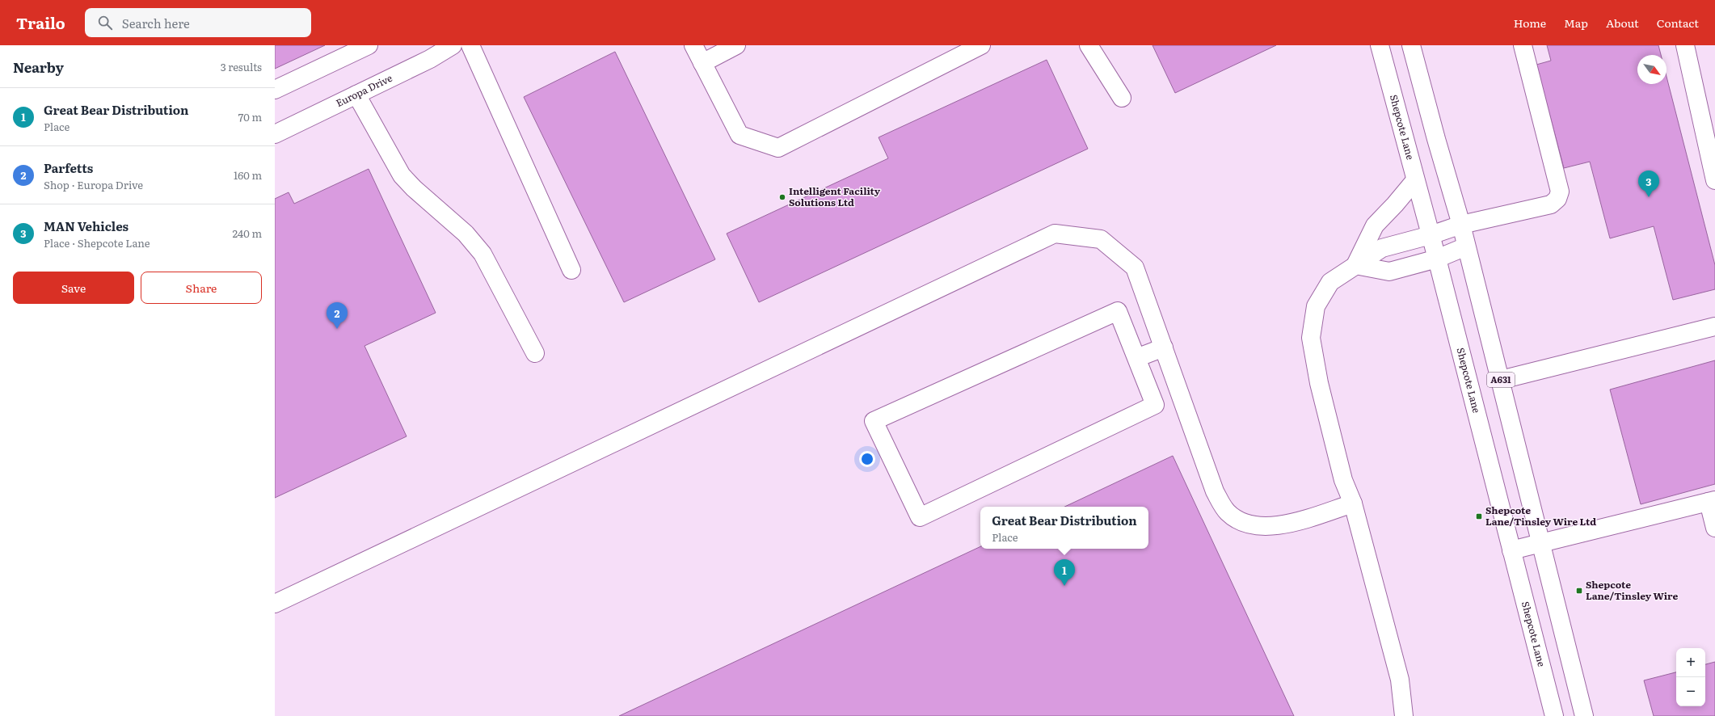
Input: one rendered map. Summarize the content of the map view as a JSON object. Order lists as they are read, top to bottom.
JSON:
{
  "streets": {
    "main road": ["Europa Drive", "Shepcote Lane", "A631"]
  },
  "places": {
    "other": ["Intelligent Facility Solutions Ltd"],
    "transit": ["Shepcote Lane/Tinsley Wire Ltd", "Shepcote Lane/Tinsley Wire"]
  },
  "north": "bottom right",
  "page": {
    "header": "Trailo",
    "search": "Search here",
    "nav": [
      "Home",
      "Map",
      "About",
      "Contact"
    ],
    "heading": ["Nearby", "3 results"],
    "list": [
      {
        "mark": "1",
        "name": "Great Bear Distribution",
        "note": "Place",
        "value": "70 m"
      },
      {
        "mark": "2",
        "name": "Parfetts",
        "note": "Shop · Europa Drive",
        "value": "160 m"
      },
      {
        "mark": "3",
        "name": "MAN Vehicles",
        "note": "Place · Shepcote Lane",
        "value": "240 m"
      }
    ],
    "pins": ["3", "2", "1"],
    "buttons": ["Save", "Share"],
    "popup": ["Great Bear Distribution", "Place"],
    "map_buttons": ["+", "−"]
  }
}
